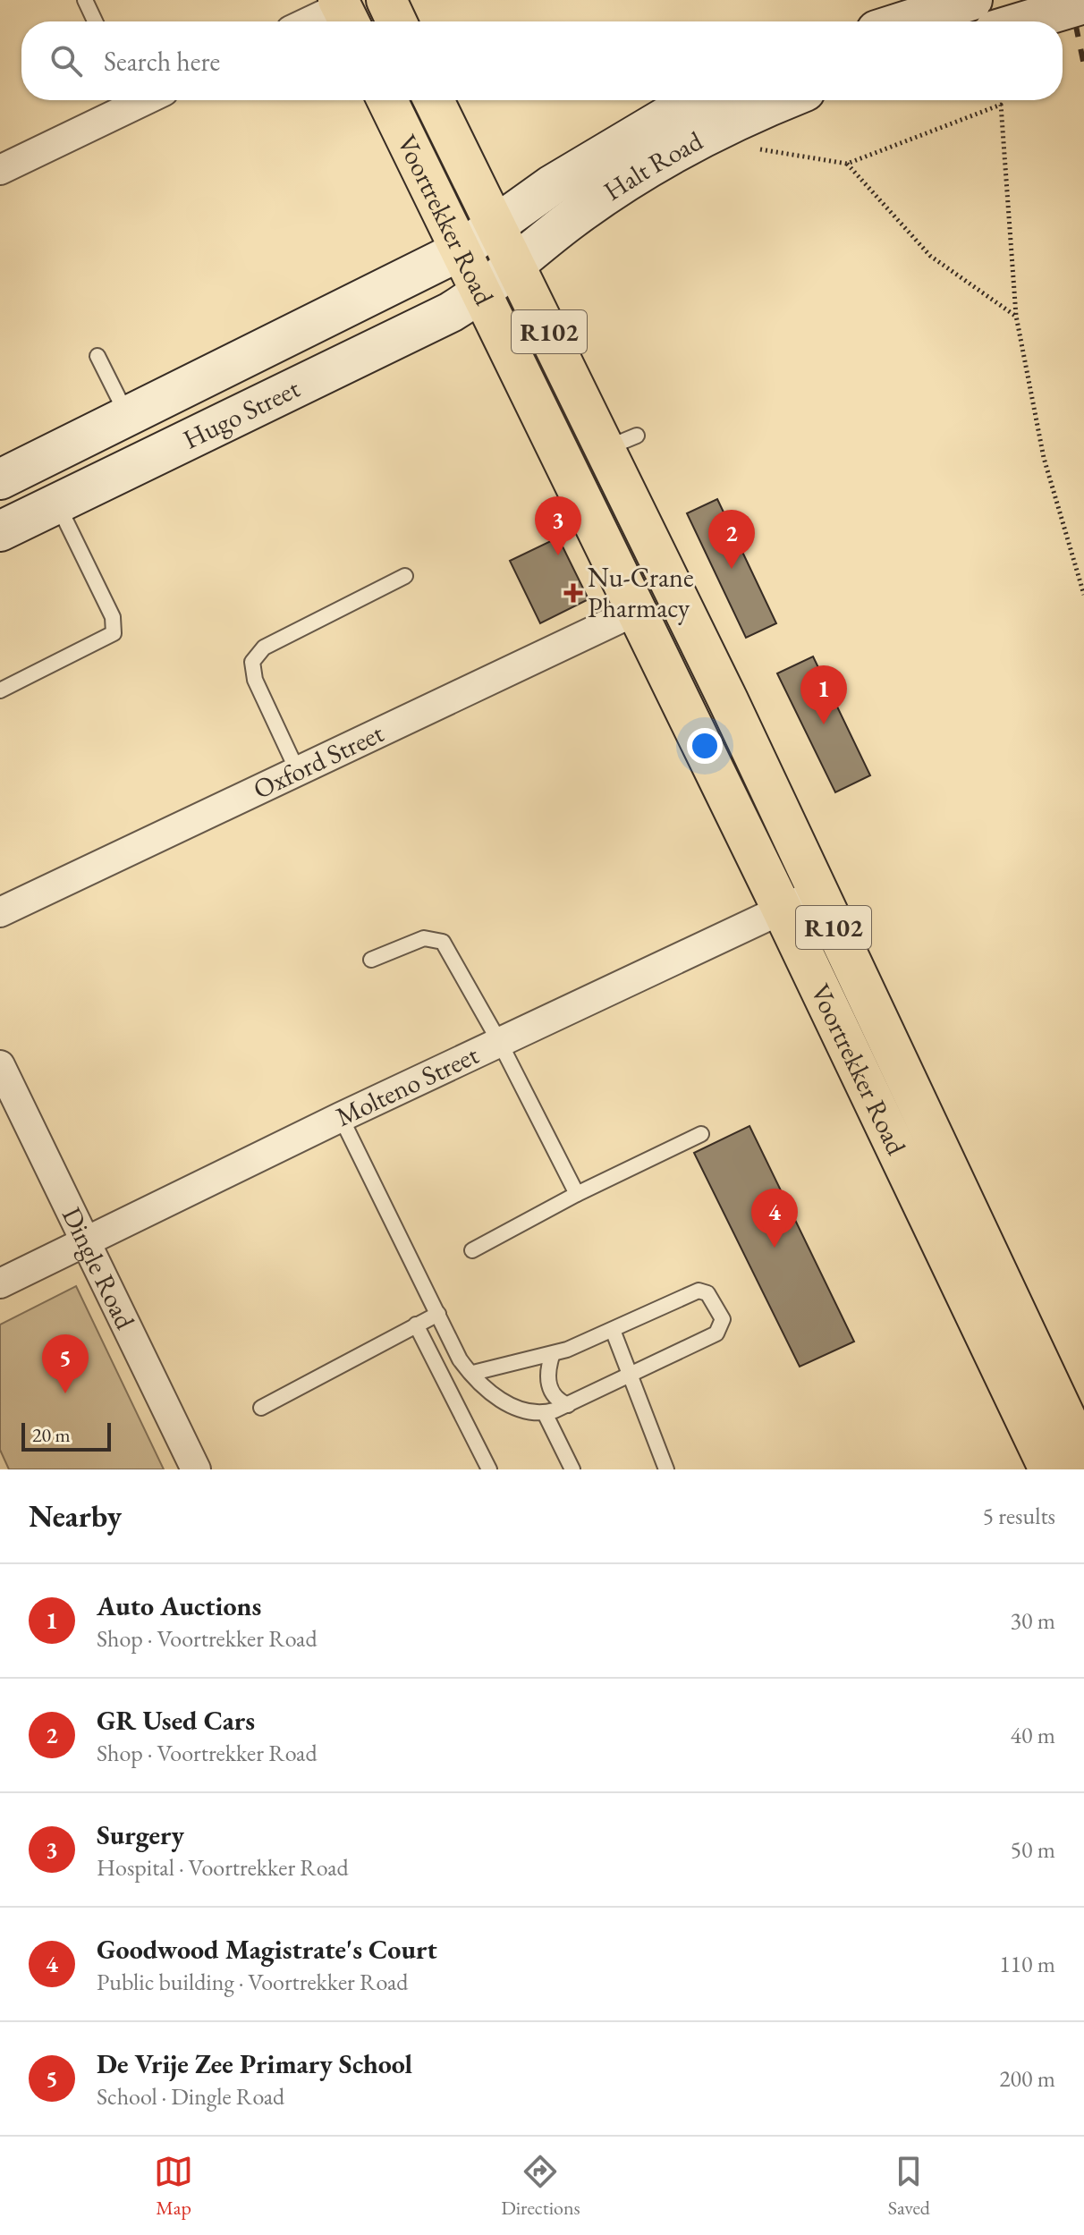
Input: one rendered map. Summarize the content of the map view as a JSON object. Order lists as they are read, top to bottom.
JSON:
{
  "streets": {
    "main road": ["Voortrekker Road", "R102"],
    "street": [
      "Halt Road",
      "Hugo Street",
      "Oxford Street",
      "Molteno Street",
      "Dingle Road"
    ]
  },
  "crossings": [
    ["Halt Road", "Voortrekker Road"],
    ["Halt Road", "Hugo Street"],
    ["Voortrekker Road", "Hugo Street"],
    ["Voortrekker Road", "Oxford Street"],
    ["Voortrekker Road", "Molteno Street"],
    ["Molteno Street", "Dingle Road"]
  ],
  "places": {
    "health": ["Nu-Crane Pharmacy"]
  },
  "scale_bar": "20 m",
  "page": {
    "search": "Search here",
    "pins": [
      "3",
      "2",
      "1",
      "4",
      "5"
    ],
    "scale": "20 m",
    "heading": ["Nearby", "5 results"],
    "list": [
      {
        "mark": "1",
        "name": "Auto Auctions",
        "note": "Shop · Voortrekker Road",
        "value": "30 m"
      },
      {
        "mark": "2",
        "name": "GR Used Cars",
        "note": "Shop · Voortrekker Road",
        "value": "40 m"
      },
      {
        "mark": "3",
        "name": "Surgery",
        "note": "Hospital · Voortrekker Road",
        "value": "50 m"
      },
      {
        "mark": "4",
        "name": "Goodwood Magistrate's Court",
        "note": "Public building · Voortrekker Road",
        "value": "110 m"
      },
      {
        "mark": "5",
        "name": "De Vrije Zee Primary School",
        "note": "School · Dingle Road",
        "value": "200 m"
      }
    ],
    "nav": ["Map", "Directions", "Saved"]
  }
}
